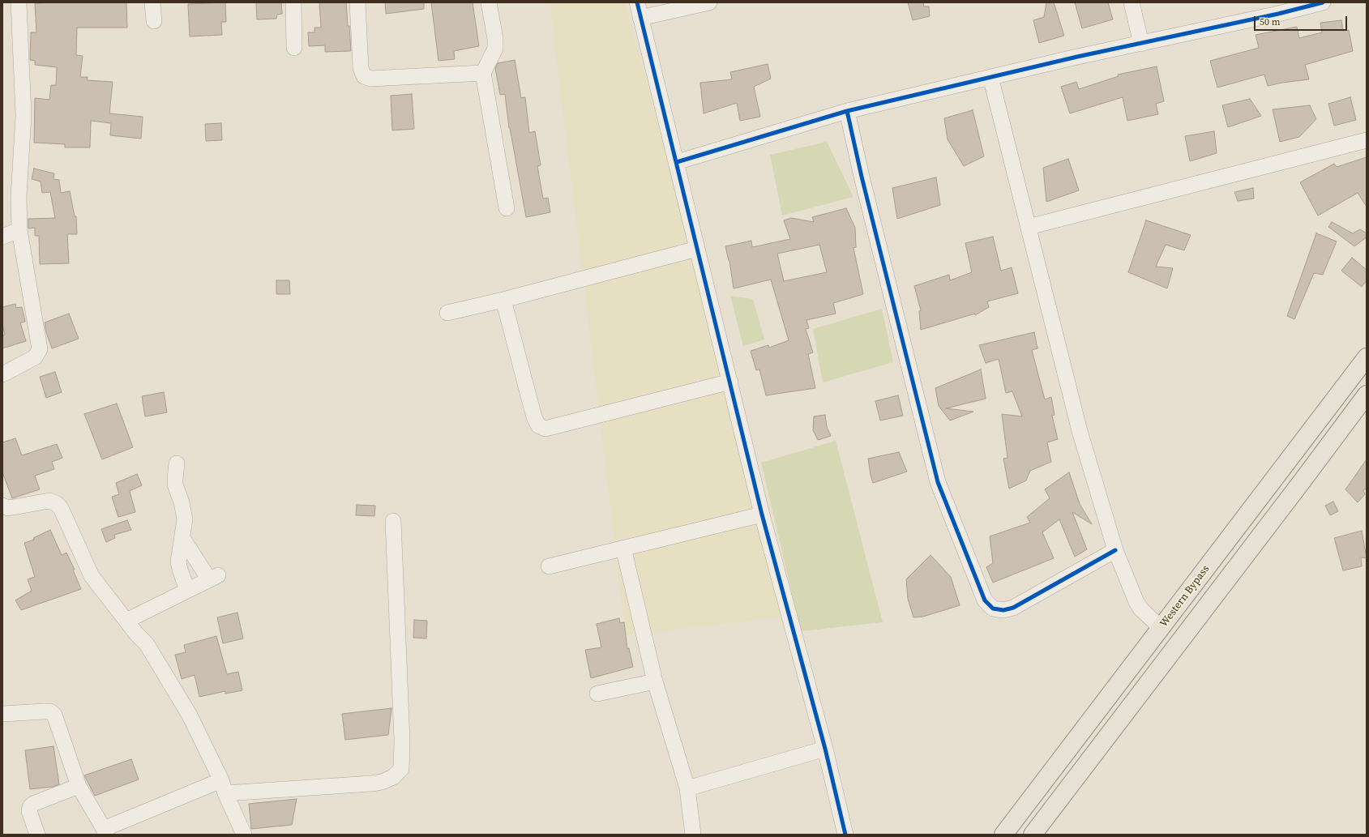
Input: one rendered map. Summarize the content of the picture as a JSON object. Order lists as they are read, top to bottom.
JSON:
{
  "streets": {
    "main road": ["Western Bypass"]
  },
  "scale_bar": "50 m"
}
